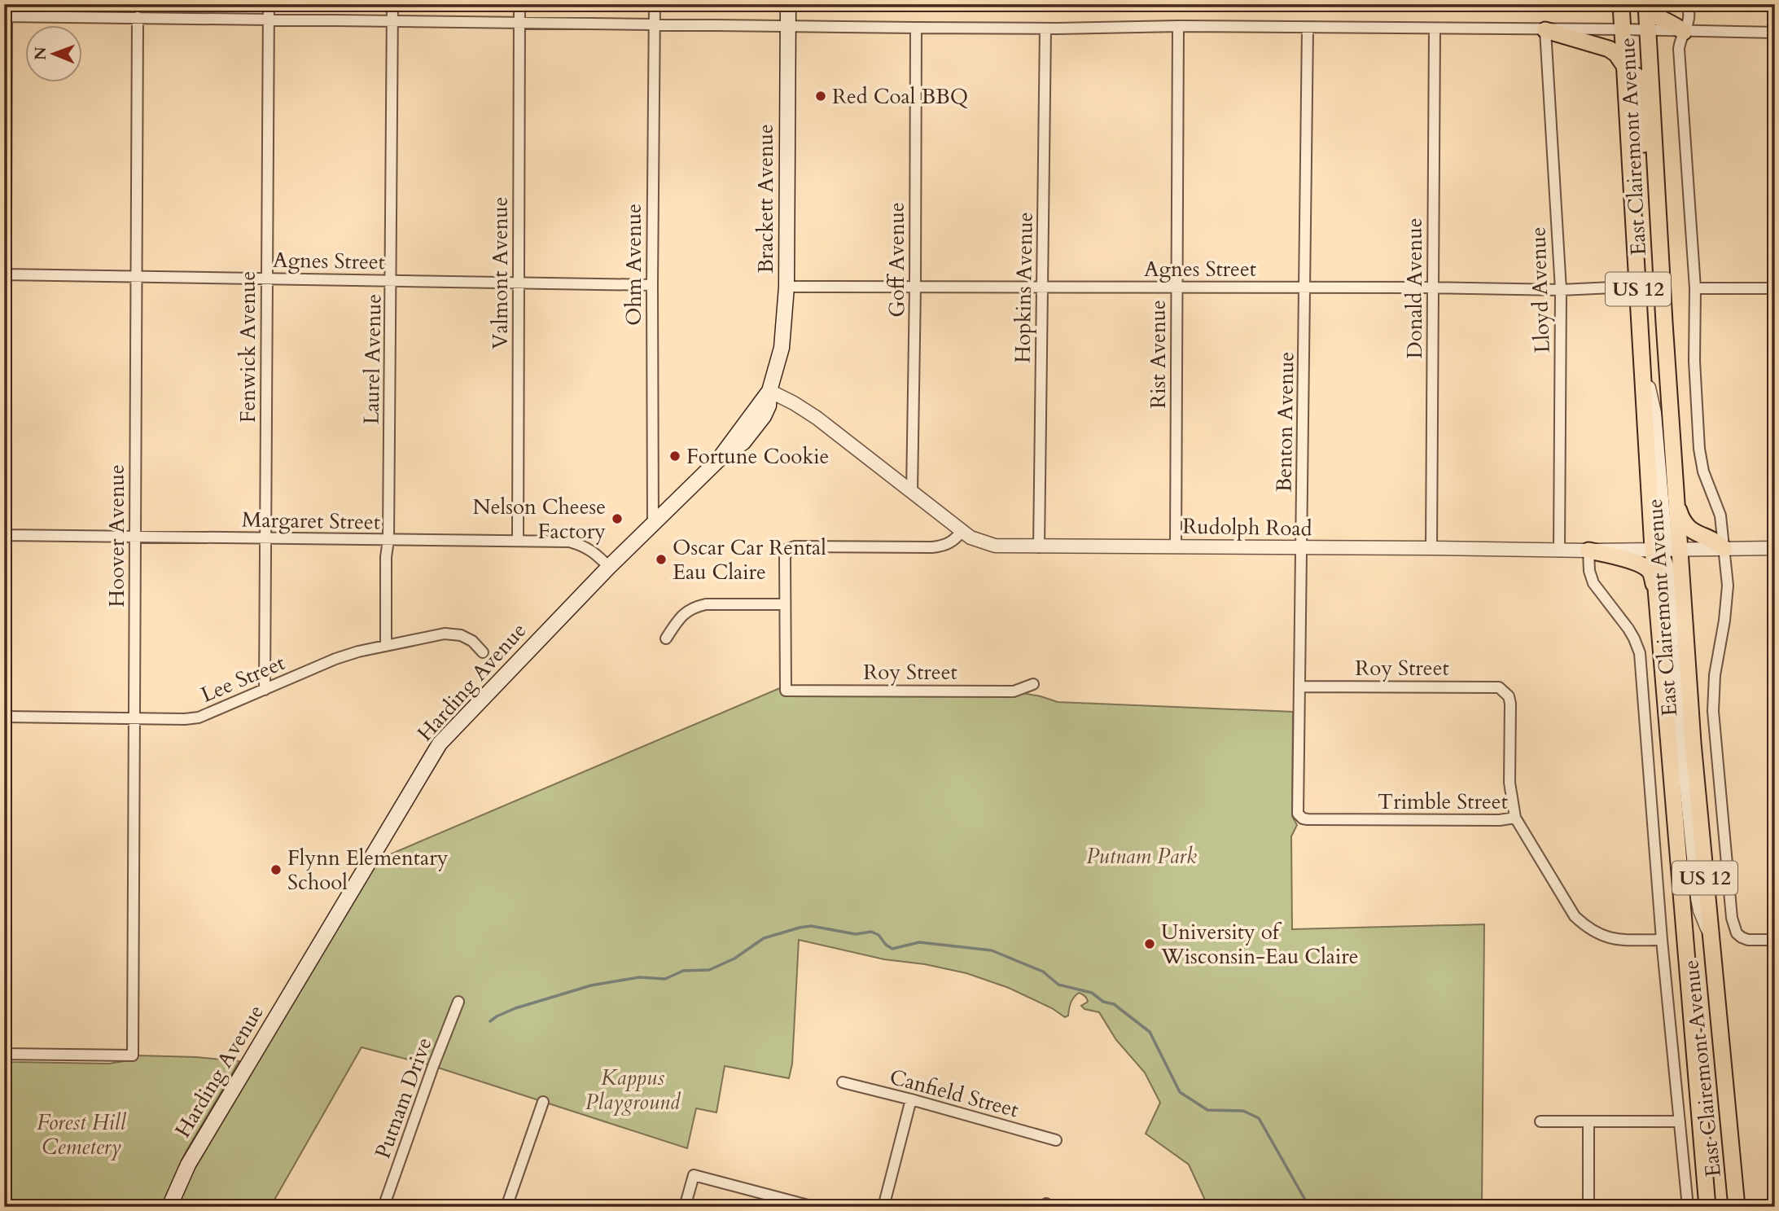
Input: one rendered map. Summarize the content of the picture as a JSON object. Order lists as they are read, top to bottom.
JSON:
{
  "streets": {
    "main road": [
      "East Clairemont Avenue",
      "Brackett Avenue",
      "US 12",
      "Harding Avenue"
    ],
    "street": [
      "Goff Avenue",
      "Agnes Street",
      "Ohm Avenue",
      "Valmont Avenue",
      "Hopkins Avenue",
      "Donald Avenue",
      "Lloyd Avenue",
      "Fenwick Avenue",
      "Rist Avenue",
      "Laurel Avenue",
      "Benton Avenue",
      "Margaret Street",
      "Rudolph Road",
      "Hoover Avenue",
      "Roy Street",
      "Lee Street",
      "Trimble Street",
      "Canfield Street",
      "Putnam Drive"
    ]
  },
  "crossings": [
    ["East Clairemont Avenue", "Rudolph Road"],
    ["Brackett Avenue", "Agnes Street"],
    ["Brackett Avenue", "Rudolph Road"],
    ["Brackett Avenue", "Harding Avenue"],
    ["Goff Avenue", "Agnes Street"],
    ["Goff Avenue", "Rudolph Road"],
    ["Agnes Street", "Ohm Avenue"],
    ["Agnes Street", "Valmont Avenue"],
    ["Agnes Street", "Hopkins Avenue"],
    ["Agnes Street", "Donald Avenue"],
    ["Agnes Street", "Lloyd Avenue"],
    ["Agnes Street", "Fenwick Avenue"],
    ["Agnes Street", "Rist Avenue"],
    ["Agnes Street", "Laurel Avenue"],
    ["Agnes Street", "Benton Avenue"],
    ["Agnes Street", "Hoover Avenue"],
    ["Ohm Avenue", "Harding Avenue"],
    ["Valmont Avenue", "Margaret Street"],
    ["Hopkins Avenue", "Rudolph Road"],
    ["Donald Avenue", "Rudolph Road"],
    ["Lloyd Avenue", "Rudolph Road"],
    ["Fenwick Avenue", "Margaret Street"],
    ["Fenwick Avenue", "Lee Street"],
    ["Rist Avenue", "Rudolph Road"],
    ["Laurel Avenue", "Margaret Street"],
    ["Laurel Avenue", "Lee Street"],
    ["Benton Avenue", "Rudolph Road"],
    ["Benton Avenue", "Roy Street"],
    ["Benton Avenue", "Trimble Street"],
    ["Margaret Street", "Hoover Avenue"],
    ["Margaret Street", "Harding Avenue"],
    ["Rudolph Road", "Harding Avenue"],
    ["Hoover Avenue", "Lee Street"],
    ["Roy Street", "Trimble Street"]
  ],
  "parks": ["Putnam Park", "Kappus Playground", "Forest Hill Cemetery"],
  "places": [
    "Red Coal BBQ",
    "Fortune Cookie",
    "Nelson Cheese Factory",
    "Oscar Car Rental Eau Claire",
    "Flynn Elementary School",
    "University of Wisconsin-Eau Claire"
  ],
  "north": "left"
}
